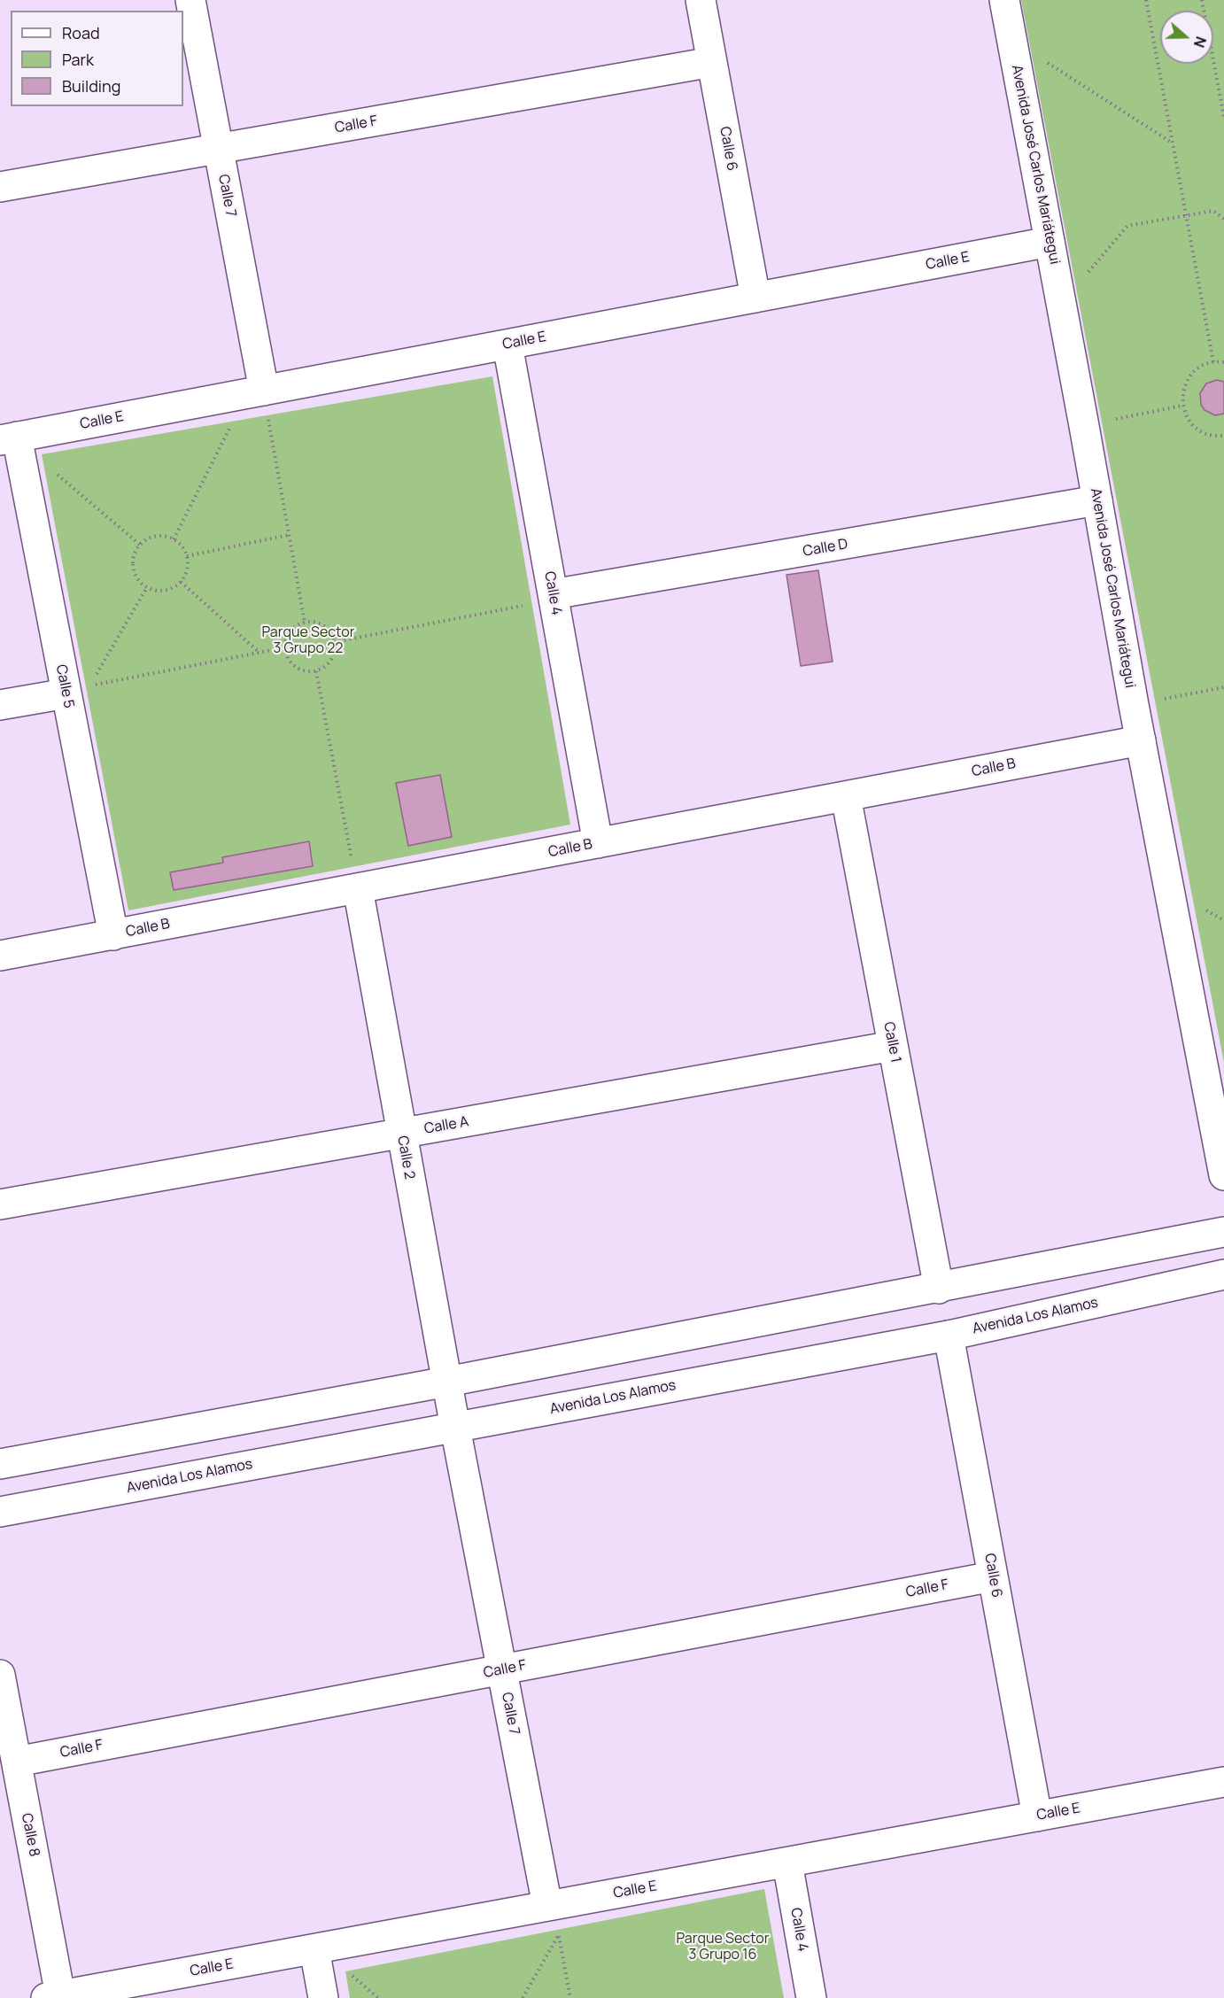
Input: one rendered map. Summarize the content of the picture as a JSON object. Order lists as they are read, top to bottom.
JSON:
{
  "streets": {
    "street": [
      "Calle F",
      "Calle 6",
      "Avenida José Carlos Mariátegui",
      "Calle 7",
      "Calle E",
      "Calle D",
      "Calle 4",
      "Calle 5",
      "Calle B",
      "Calle 1",
      "Calle A",
      "Calle 2",
      "Avenida Los Alamos",
      "Calle 8"
    ]
  },
  "crossings": [
    ["Calle F", "Calle 6"],
    ["Calle F", "Calle 7"],
    ["Calle F", "Calle 8"],
    ["Calle 6", "Calle E"],
    ["Calle 6", "Avenida Los Alamos"],
    ["Avenida José Carlos Mariátegui", "Calle E"],
    ["Avenida José Carlos Mariátegui", "Calle D"],
    ["Avenida José Carlos Mariátegui", "Calle B"],
    ["Calle 7", "Calle E"],
    ["Calle 7", "Calle 2"],
    ["Calle 7", "Avenida Los Alamos"],
    ["Calle E", "Calle 4"],
    ["Calle E", "Calle 5"],
    ["Calle E", "Calle 8"],
    ["Calle D", "Calle 4"],
    ["Calle 4", "Calle B"],
    ["Calle 5", "Calle B"],
    ["Calle B", "Calle 1"],
    ["Calle B", "Calle 2"],
    ["Calle 1", "Calle A"],
    ["Calle A", "Calle 2"],
    ["Calle 2", "Avenida Los Alamos"]
  ],
  "parks": ["Parque Sector 3 Grupo 22", "Parque Sector 3 Grupo 16"],
  "legend": ["Road", "Park", "Building"],
  "north": "right"
}
